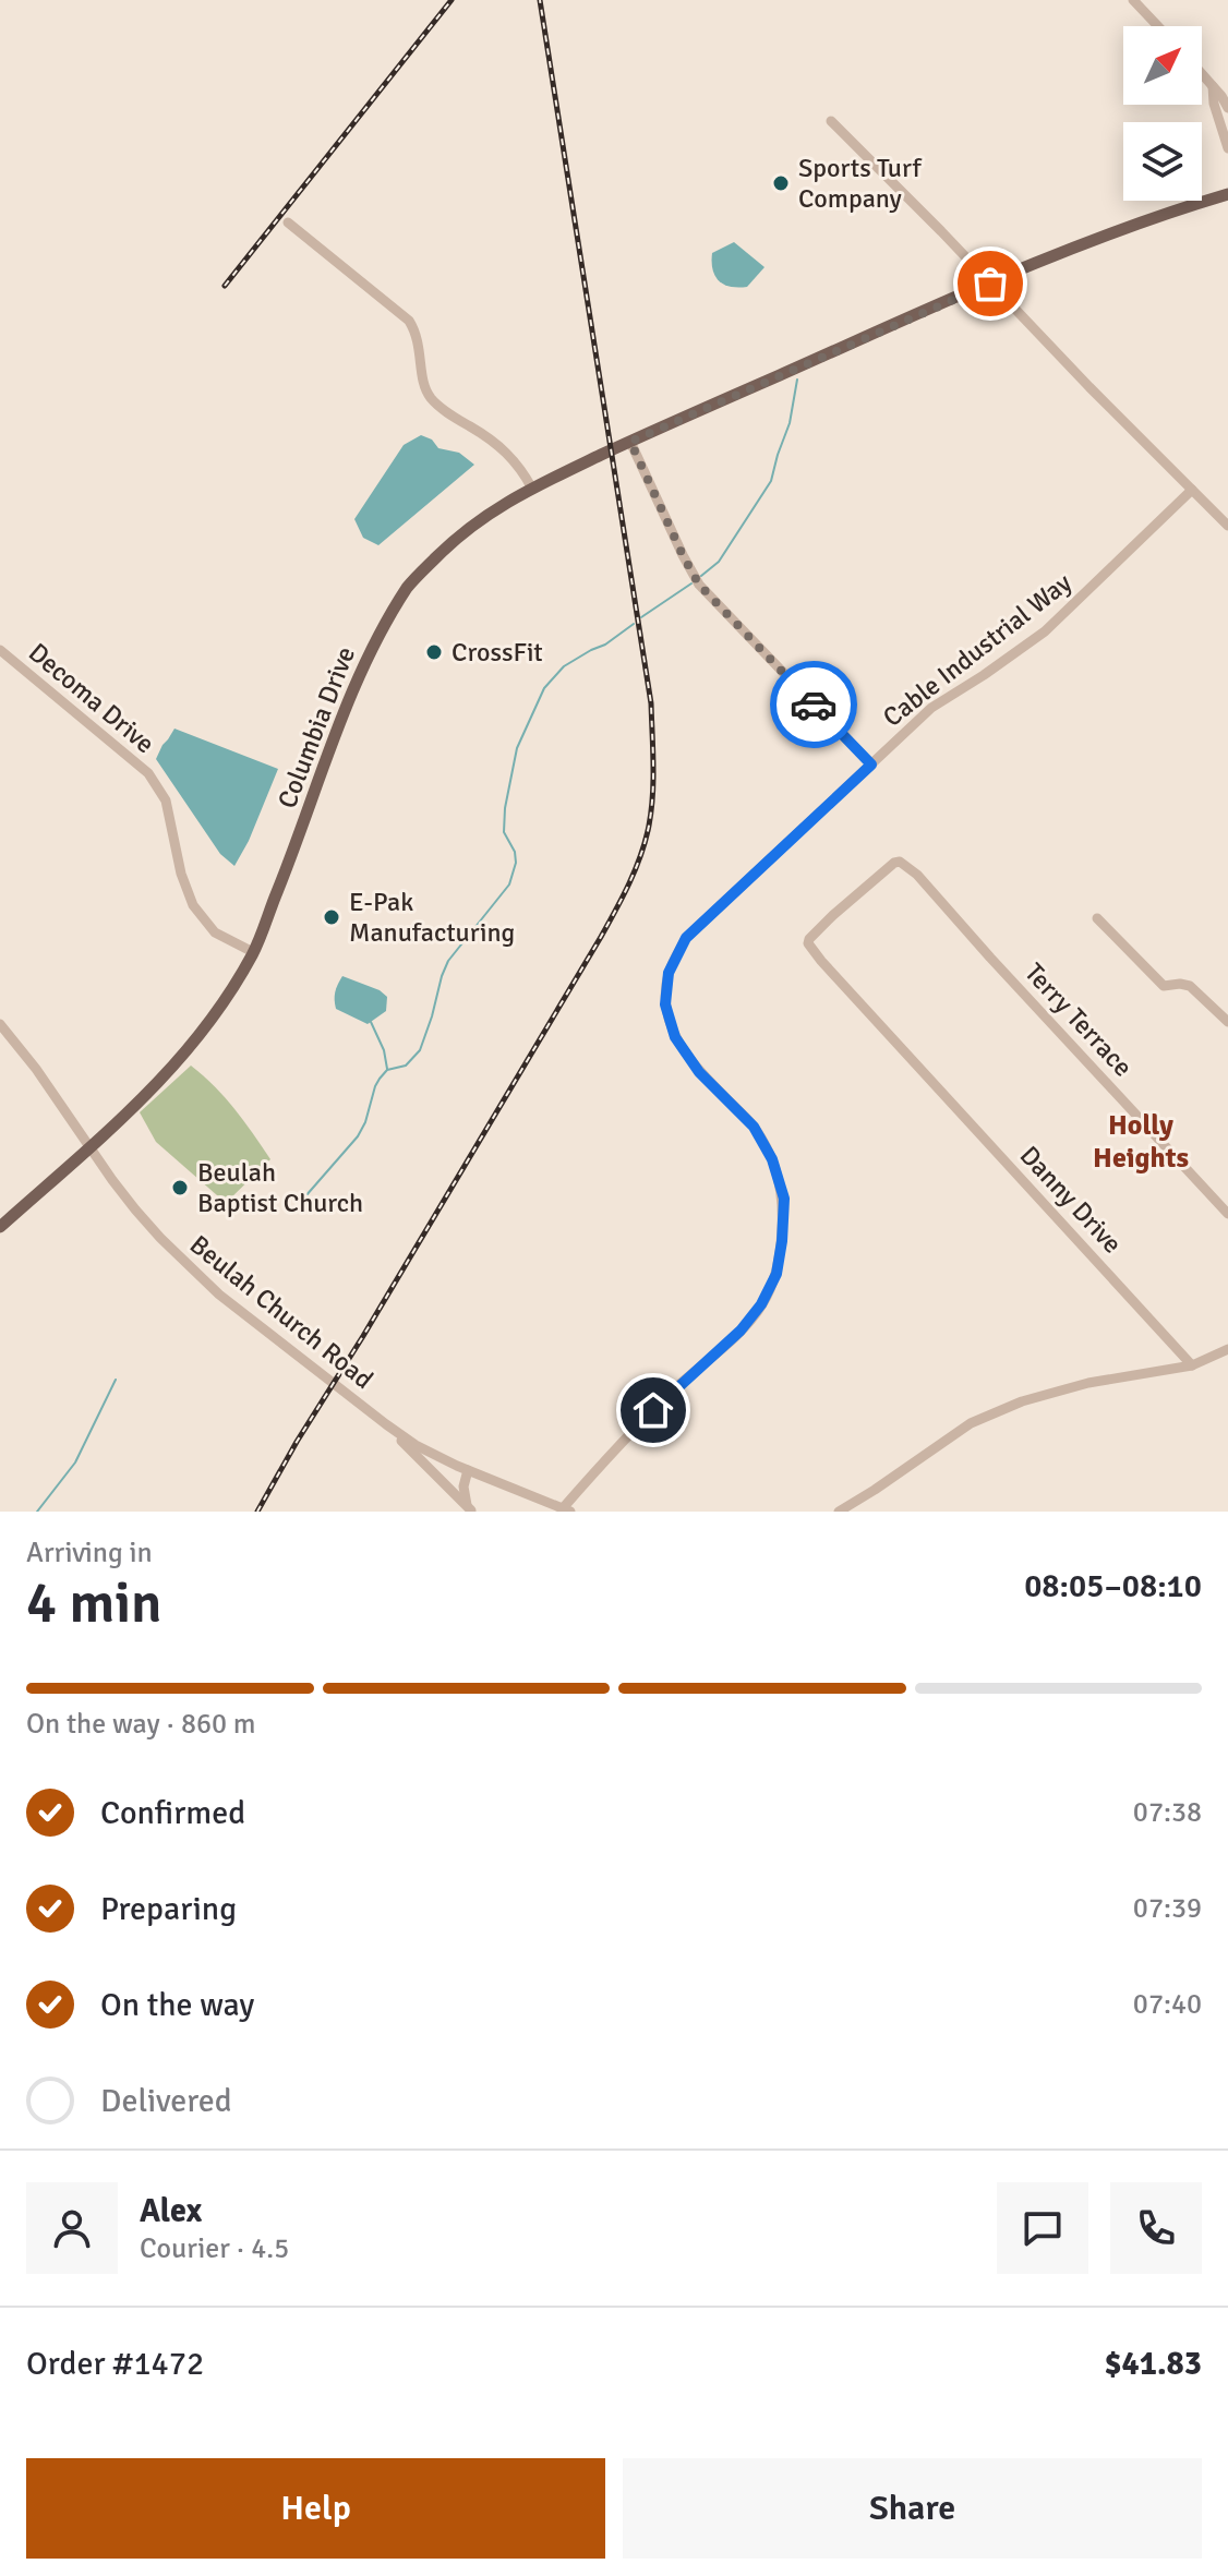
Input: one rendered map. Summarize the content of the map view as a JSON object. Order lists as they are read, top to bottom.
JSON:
{
  "streets": {
    "main road": ["Columbia Drive"],
    "street": [
      "Cable Industrial Way",
      "Decoma Drive",
      "Terry Terrace",
      "Danny Drive",
      "Beulah Church Road"
    ]
  },
  "crossings": [
    ["Cable Industrial Way", "Beulah Church Road"],
    ["Decoma Drive", "Columbia Drive"],
    ["Columbia Drive", "Beulah Church Road"],
    ["Terry Terrace", "Danny Drive"]
  ],
  "districts": ["Holly Heights"],
  "places": [
    "Sports Turf Company",
    "CrossFit",
    "E-Pak Manufacturing",
    "Beulah Baptist Church"
  ],
  "north": "top right",
  "page": {
    "heading": ["4 min", "Arriving in", "08:05–08:10"],
    "panel": [
      "Alex",
      "Courier · 4.5",
      "Order #1472",
      "$41.83"
    ],
    "bar": "On the way · 860 m",
    "list": [
      ["Confirmed", "07:38"],
      ["Preparing", "07:39"],
      ["On the way", "07:40"],
      "Delivered"
    ],
    "buttons": ["Help", "Share"]
  }
}
